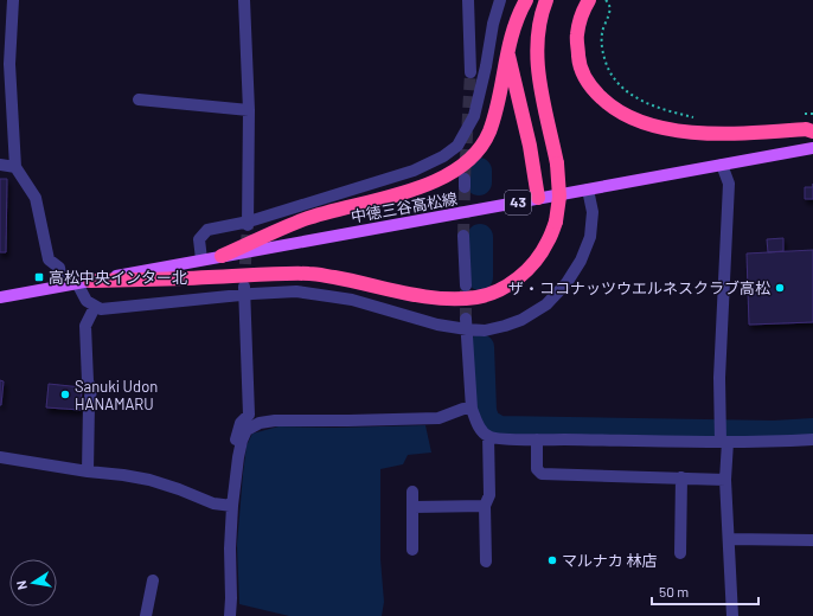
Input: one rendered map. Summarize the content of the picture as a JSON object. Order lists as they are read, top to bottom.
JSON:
{
  "streets": {
    "main road": ["43", "中徳三谷高松線"]
  },
  "places": {
    "transit": ["高松中央インター北"],
    "other": ["ザ・ココナッツウエルネスクラブ高松", "Sanuki Udon HANAMARU", "マルナカ 林店"]
  },
  "scale_bar": "50 m",
  "north": "left"
}
